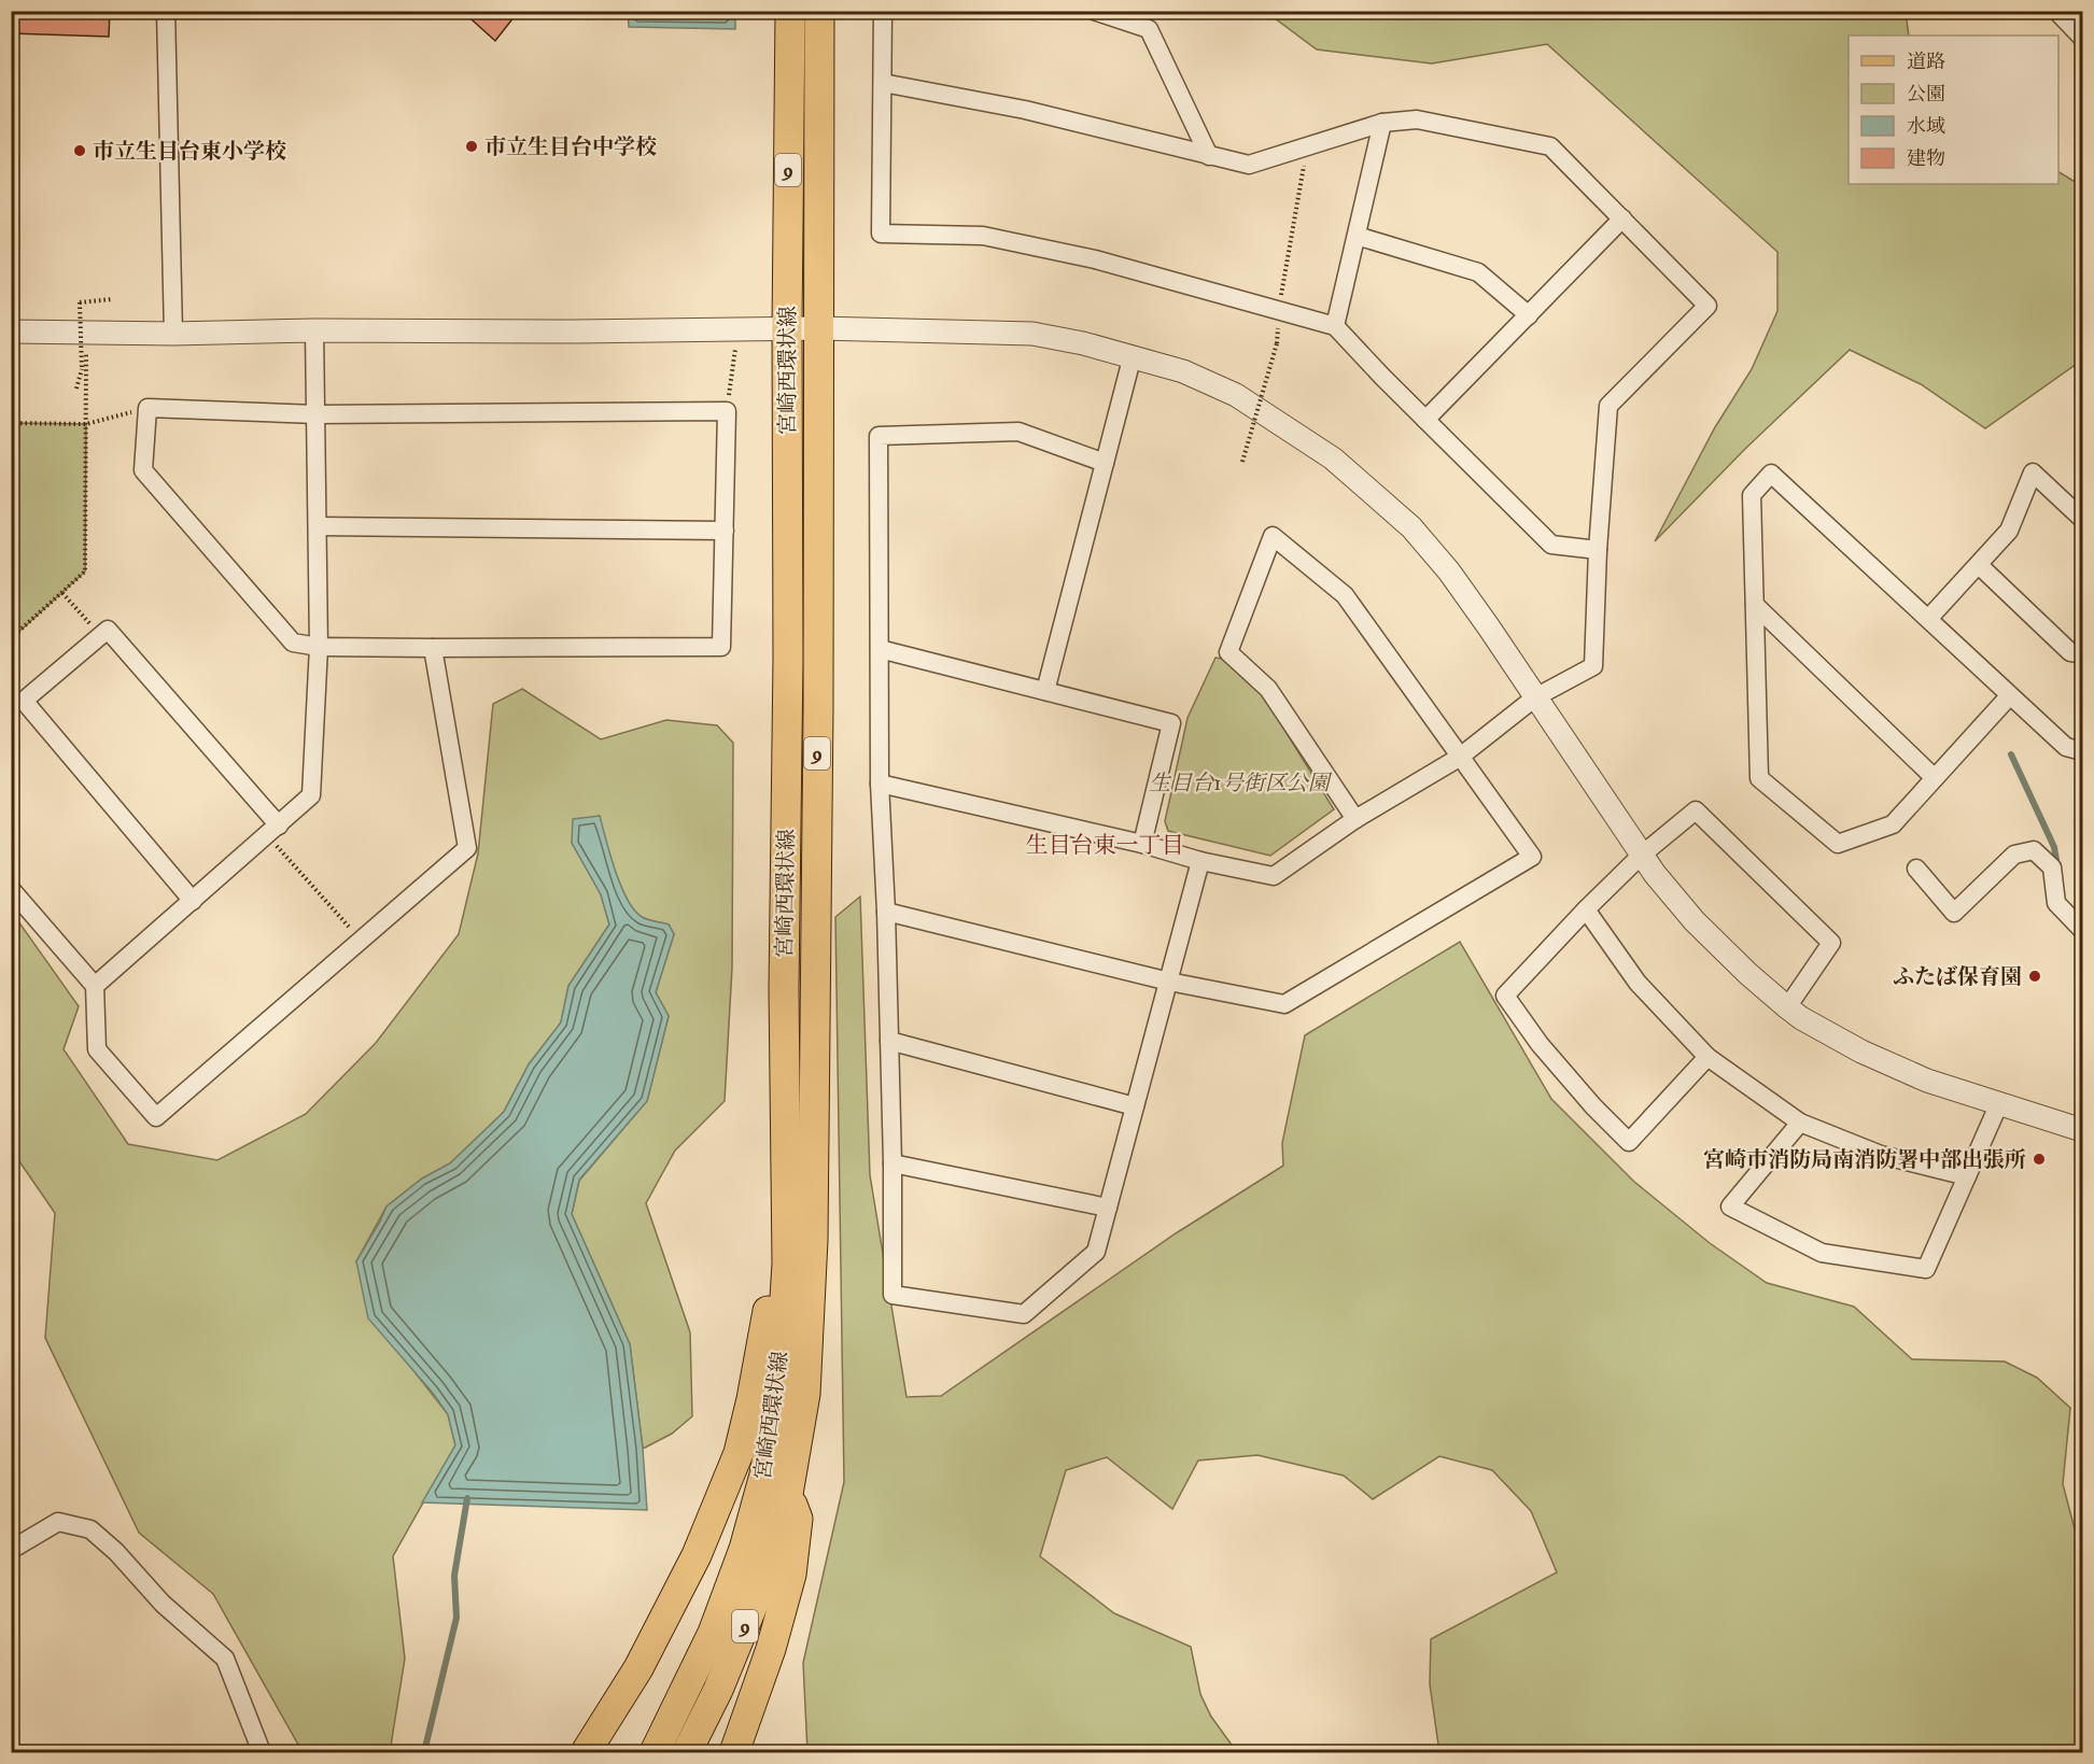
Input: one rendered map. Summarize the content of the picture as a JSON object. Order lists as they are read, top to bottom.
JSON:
{
  "streets": {
    "main road": ["9", "宮崎西環状線"]
  },
  "districts": ["生目台東一丁目"],
  "parks": ["生目台1号街区公園"],
  "places": [
    "市立生目台中学校",
    "市立生目台東小学校",
    "ふたば保育園",
    "宮崎市消防局南消防署中部出張所"
  ],
  "legend": [
    "道路",
    "公園",
    "水域",
    "建物"
  ]
}
